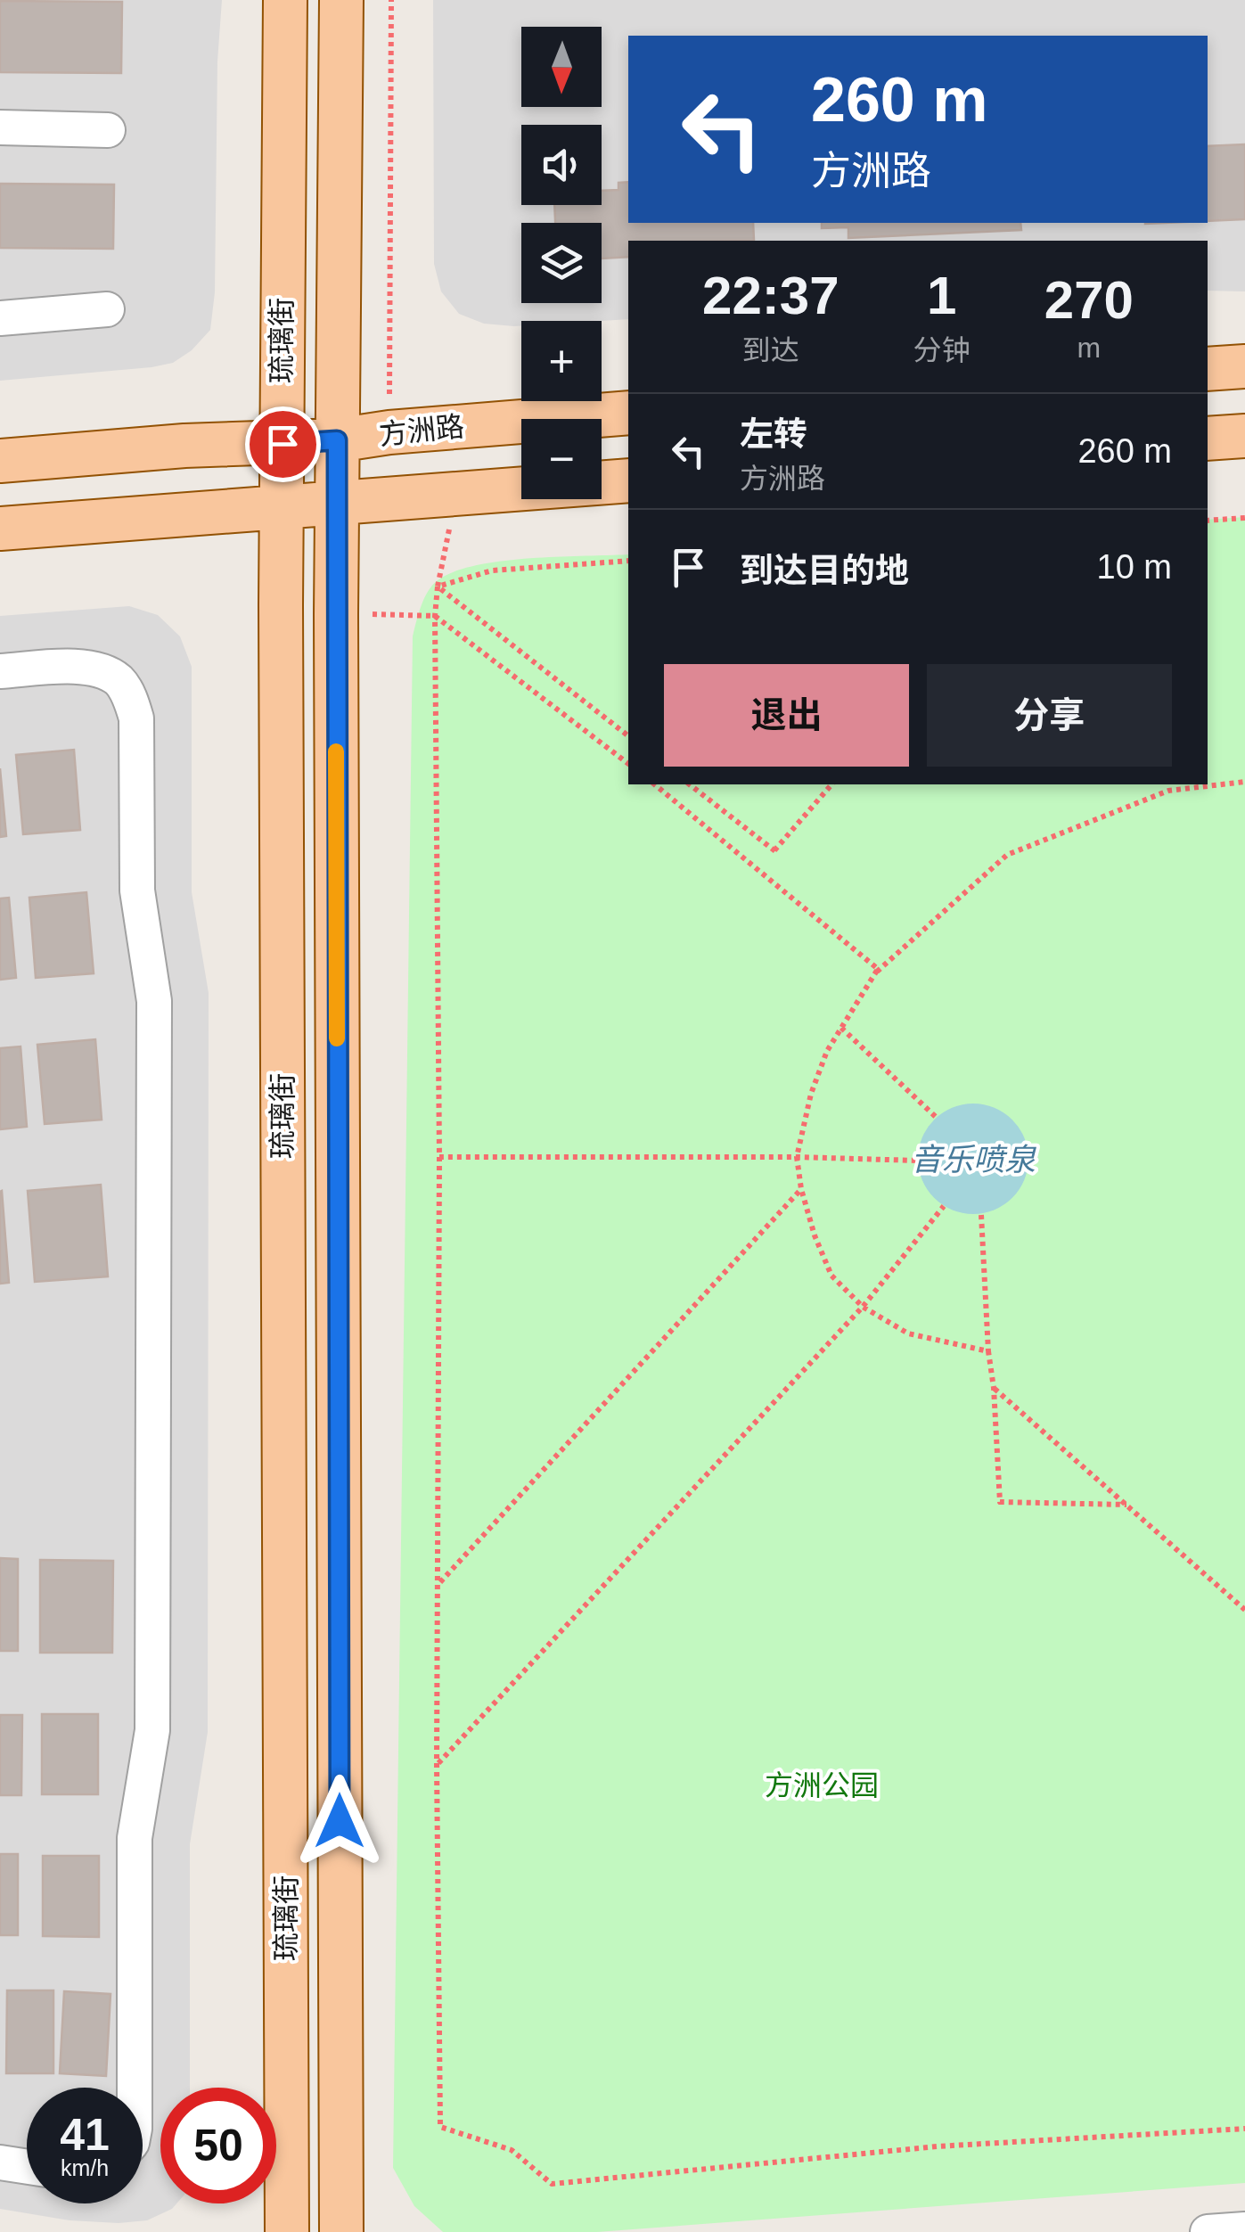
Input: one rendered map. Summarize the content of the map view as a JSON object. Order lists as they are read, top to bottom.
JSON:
{
  "streets": {
    "main road": ["琉璃街", "方洲路"]
  },
  "crossings": [
    ["琉璃街", "方洲路"]
  ],
  "water": ["音乐喷泉"],
  "parks": ["方洲公园"],
  "north": "bottom",
  "page": {
    "map_buttons": ["+", "−"],
    "turn": ["260 m", "方洲路"],
    "eta": [
      "22:37",
      "到达",
      "1",
      "分钟",
      "270",
      "m"
    ],
    "list": [
      {
        "name": "左转",
        "note": "方洲路",
        "value": "260 m"
      },
      {
        "name": "到达目的地",
        "value": "10 m"
      }
    ],
    "buttons": ["退出", "分享"],
    "speed": "41 km/h",
    "limit": "50"
  }
}
